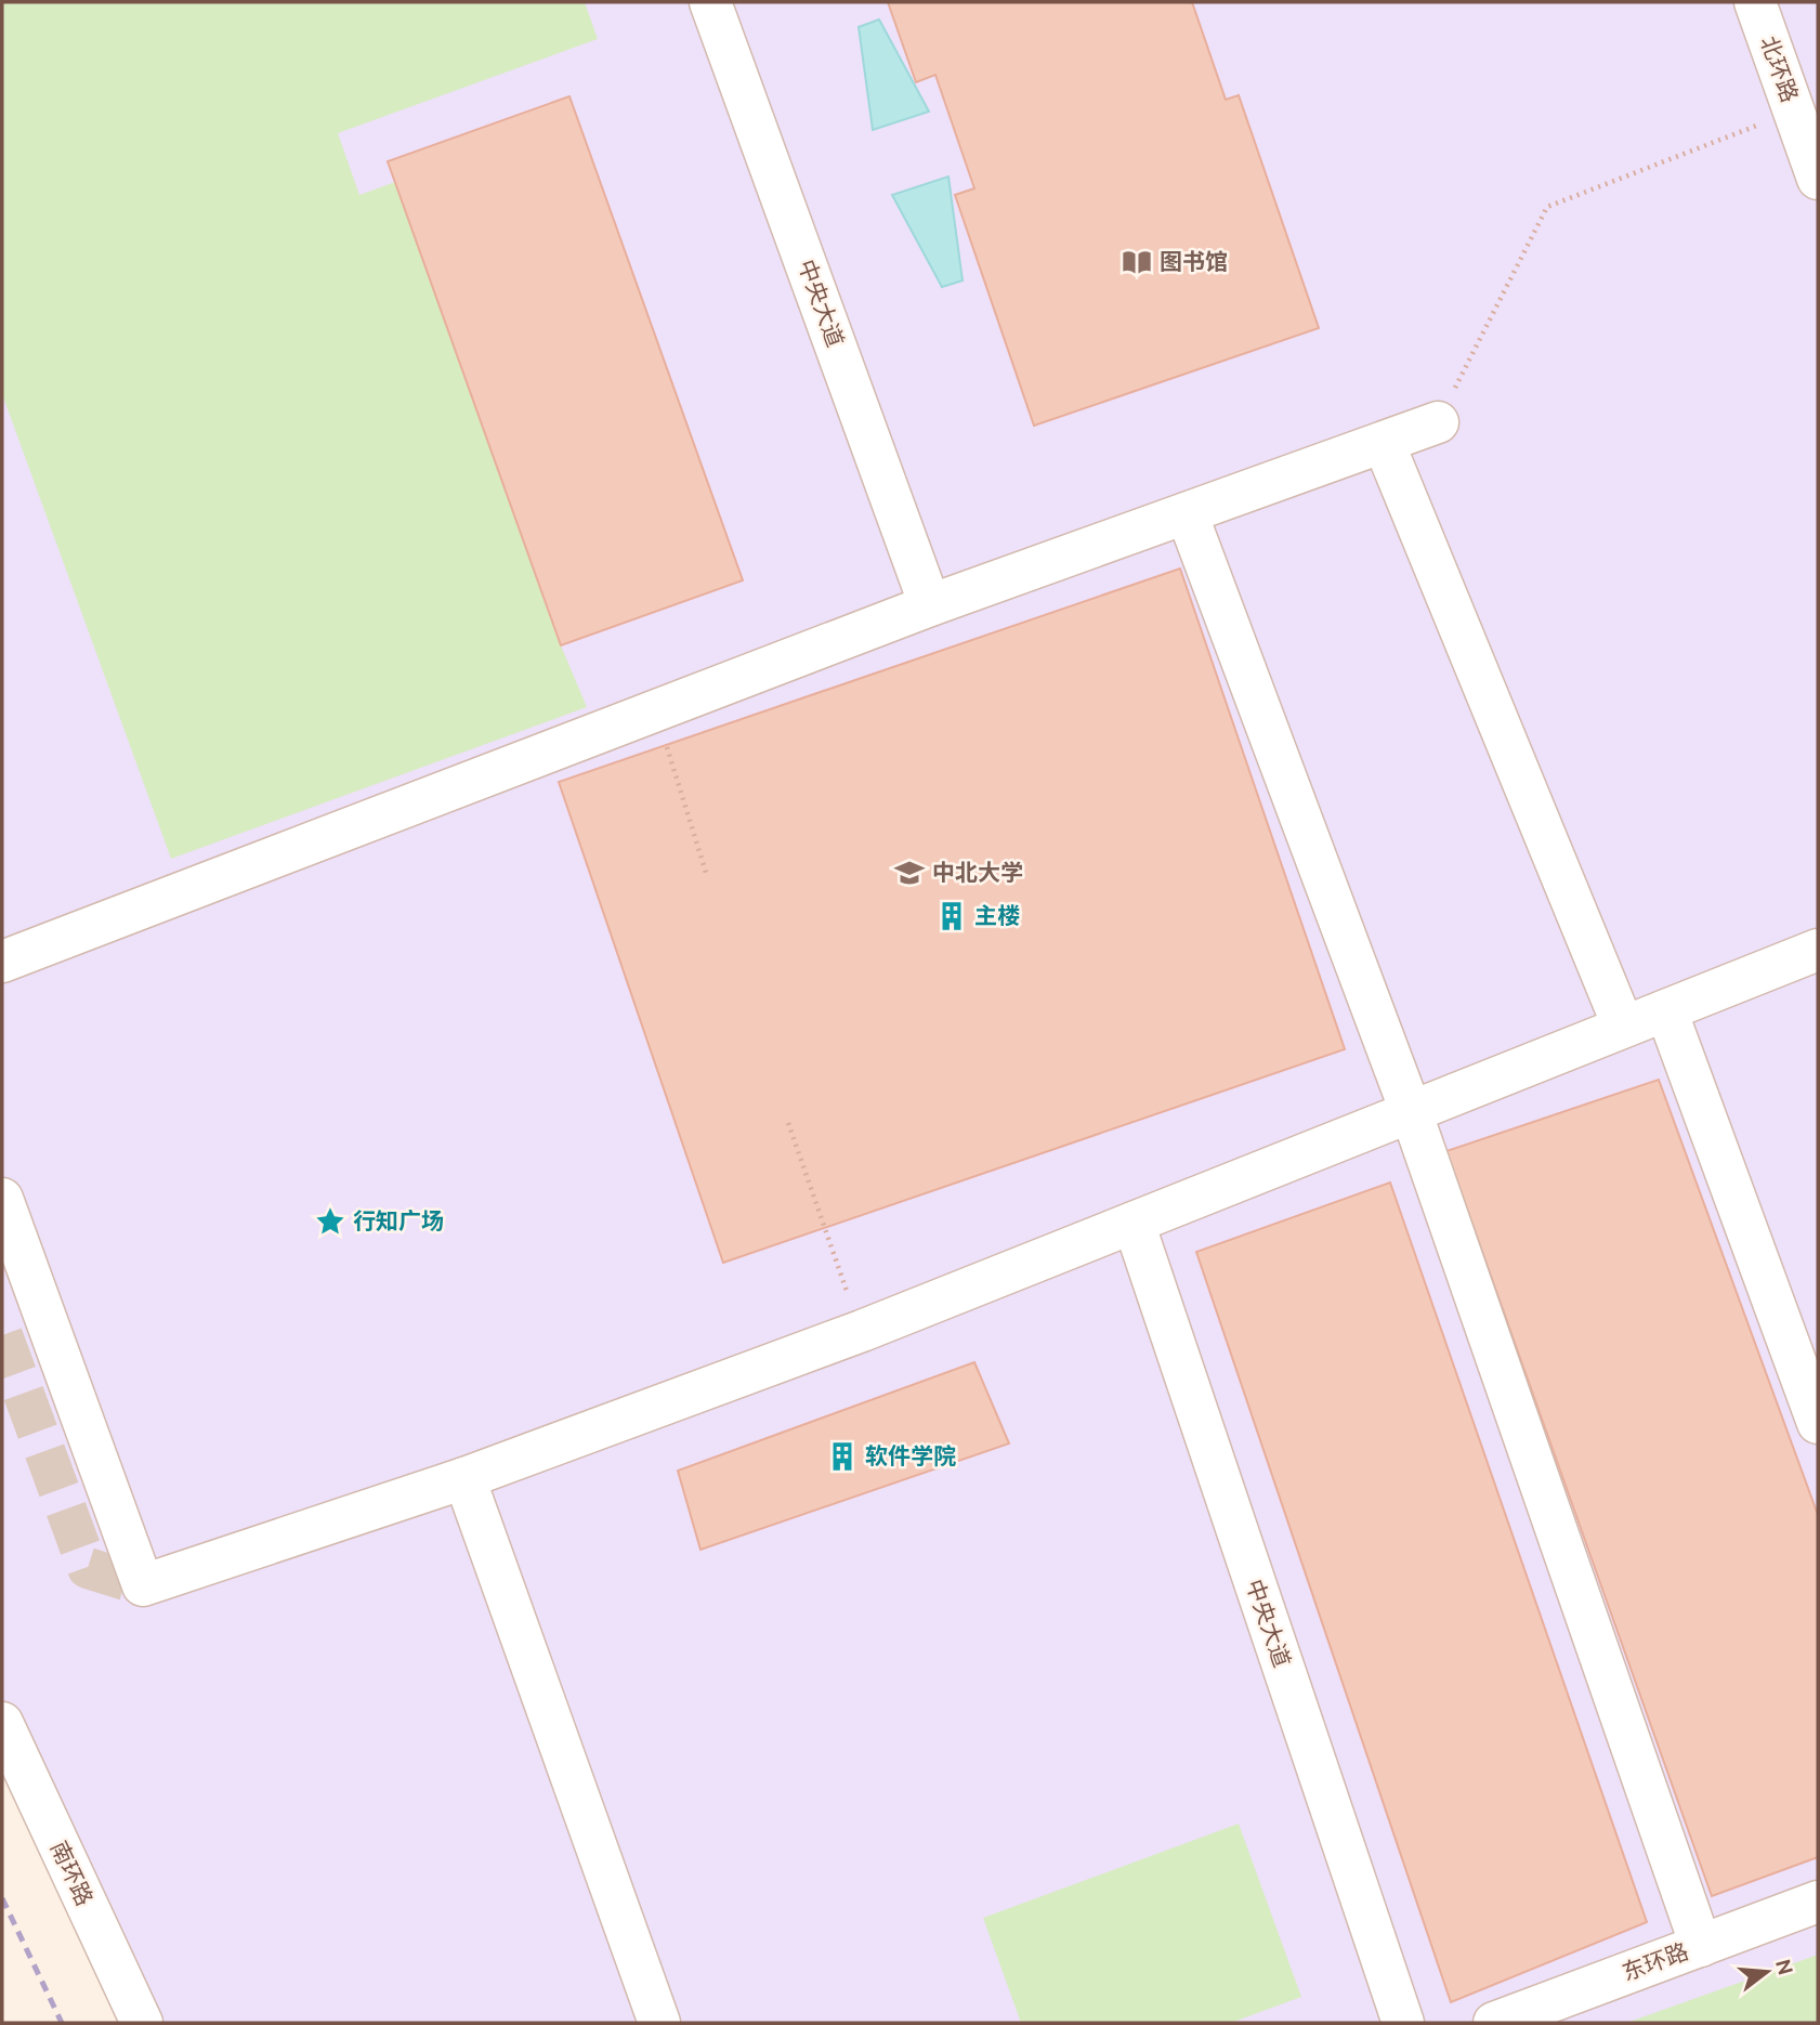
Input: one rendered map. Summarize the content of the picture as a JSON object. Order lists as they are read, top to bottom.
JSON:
{
  "streets": {
    "street": [
      "北环路",
      "中央大道",
      "南环路",
      "东环路"
    ]
  },
  "places": {
    "library": ["图书馆"],
    "school or university": ["中北大学"],
    "building": ["主楼", "软件学院"],
    "place": ["行知广场"]
  },
  "north": "right"
}
